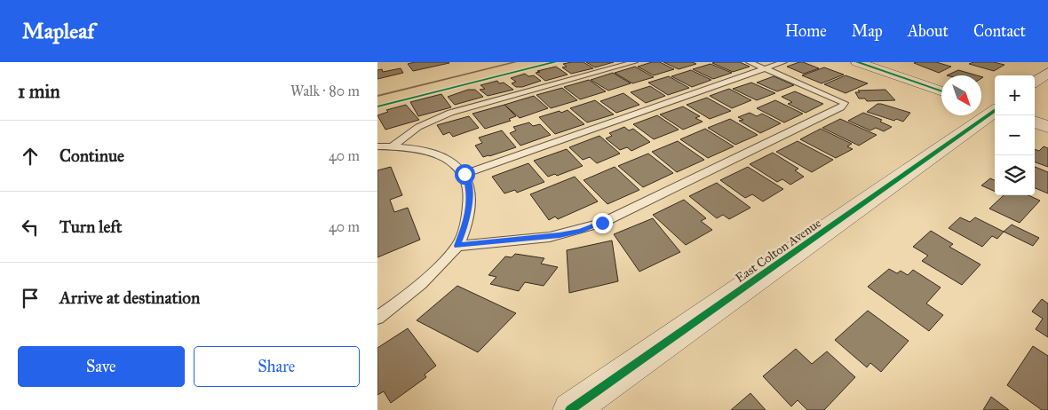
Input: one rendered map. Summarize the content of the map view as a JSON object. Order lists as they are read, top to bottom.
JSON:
{
  "streets": {
    "street": ["East Colton Avenue"]
  },
  "north": "bottom right",
  "page": {
    "header": "Mapleaf",
    "nav": [
      "Home",
      "Map",
      "About",
      "Contact"
    ],
    "heading": ["1 min", "Walk · 80 m"],
    "map_buttons": ["+", "−"],
    "list": [
      ["Continue", "40 m"],
      ["Turn left", "40 m"],
      "Arrive at destination"
    ],
    "buttons": ["Save", "Share"]
  }
}
